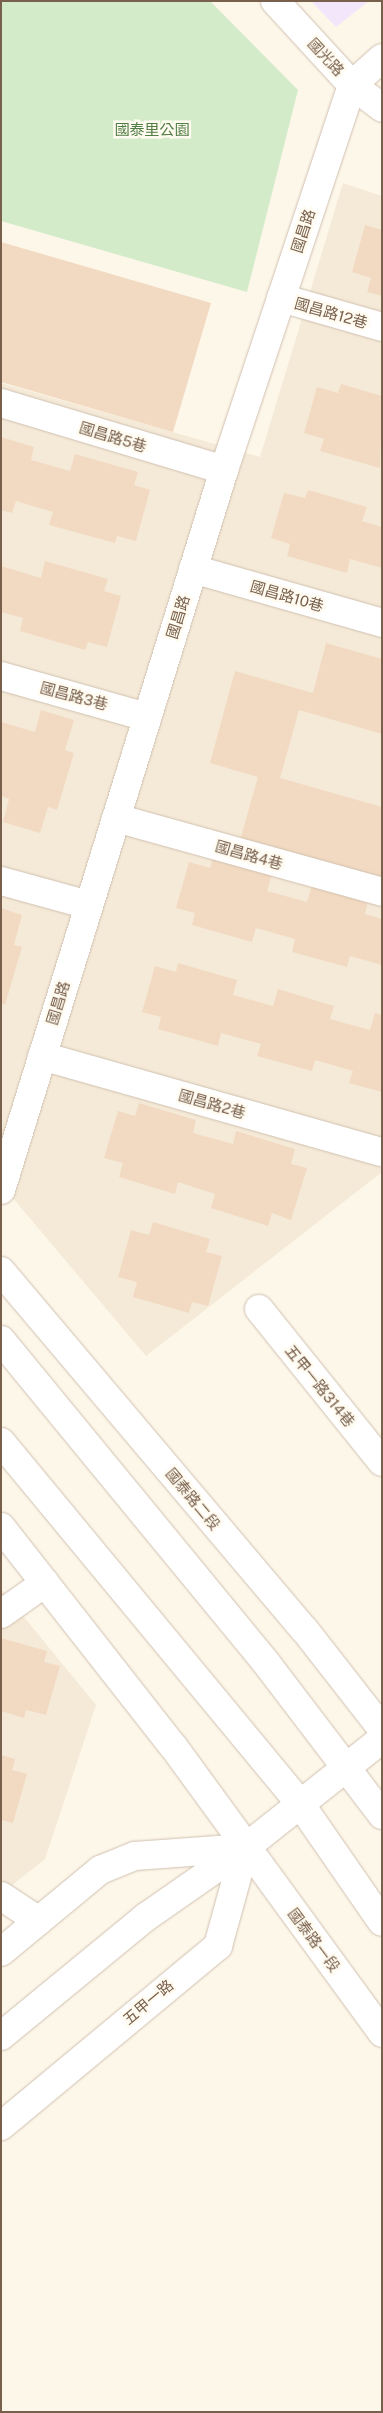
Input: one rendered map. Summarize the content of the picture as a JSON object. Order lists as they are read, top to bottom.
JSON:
{
  "streets": {
    "street": [
      "國光路",
      "國昌路",
      "國昌路12巷",
      "國昌路5巷",
      "國昌路10巷",
      "國昌路3巷",
      "國昌路4巷",
      "國昌路2巷",
      "五甲一路314巷",
      "國泰路二段",
      "國泰路一段",
      "五甲一路"
    ]
  },
  "crossings": [
    ["國光路", "國昌路"],
    ["國昌路", "國昌路12巷"],
    ["國昌路", "國昌路5巷"],
    ["國昌路", "國昌路10巷"],
    ["國昌路", "國昌路3巷"],
    ["國昌路", "國昌路4巷"],
    ["國昌路", "國昌路2巷"],
    ["國泰路一段", "五甲一路"]
  ],
  "parks": ["國泰里公園"]
}
